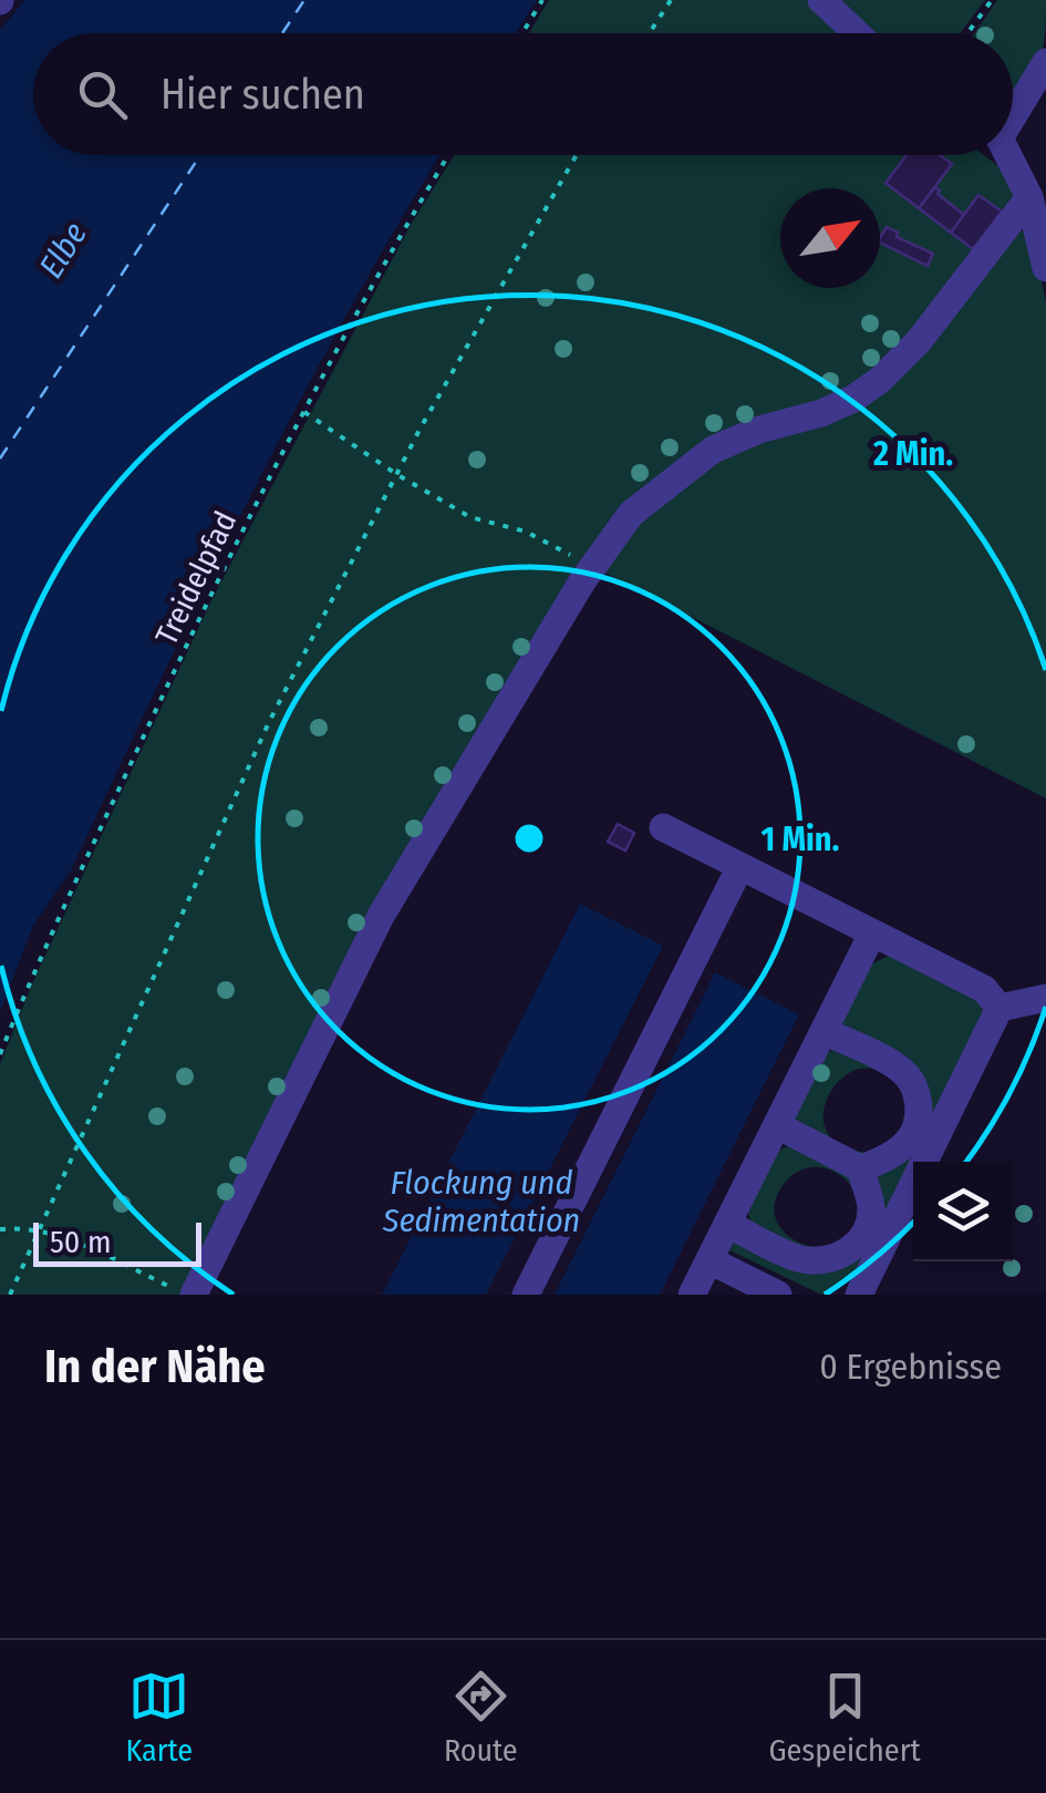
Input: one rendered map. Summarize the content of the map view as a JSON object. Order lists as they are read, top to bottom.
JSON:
{
  "streets": {
    "path": ["Treidelpfad"]
  },
  "water": ["Elbe", "Flockung und Sedimentation"],
  "scale_bar": "50 m",
  "north": "top right",
  "page": {
    "search": "Hier suchen",
    "scale": "50 m",
    "heading": ["In der Nähe", "0 Ergebnisse"],
    "nav": ["Karte", "Route", "Gespeichert"]
  },
  "rings": ["2 Min.", "1 Min."]
}
